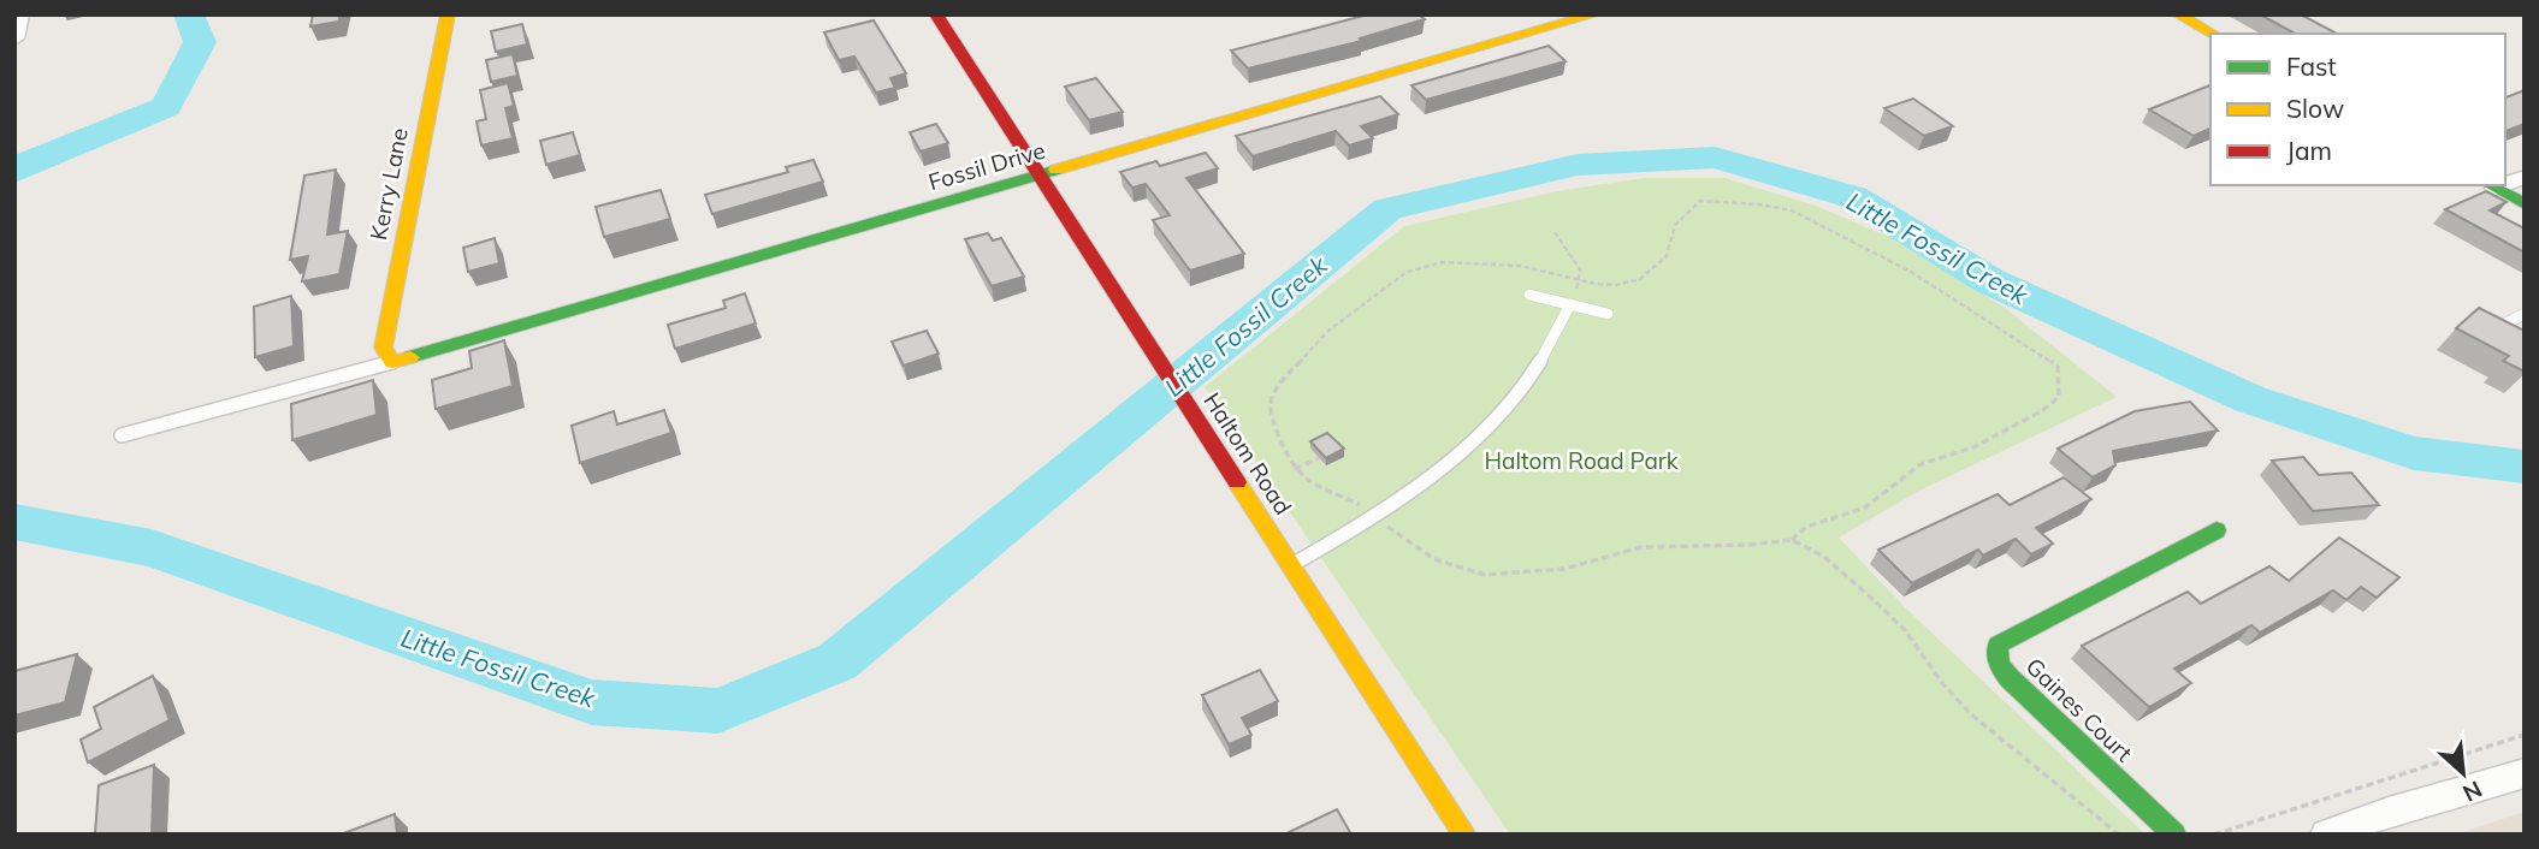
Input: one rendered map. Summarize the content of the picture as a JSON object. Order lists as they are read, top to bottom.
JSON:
{
  "streets": {
    "street": [
      "Fossil Drive",
      "Kerry Lane",
      "Haltom Road",
      "Gaines Court"
    ]
  },
  "crossings": [
    ["Fossil Drive", "Kerry Lane"],
    ["Fossil Drive", "Haltom Road"]
  ],
  "water": ["Little Fossil Creek"],
  "parks": ["Haltom Road Park"],
  "legend": ["Fast", "Slow", "Jam"],
  "north": "bottom right"
}
